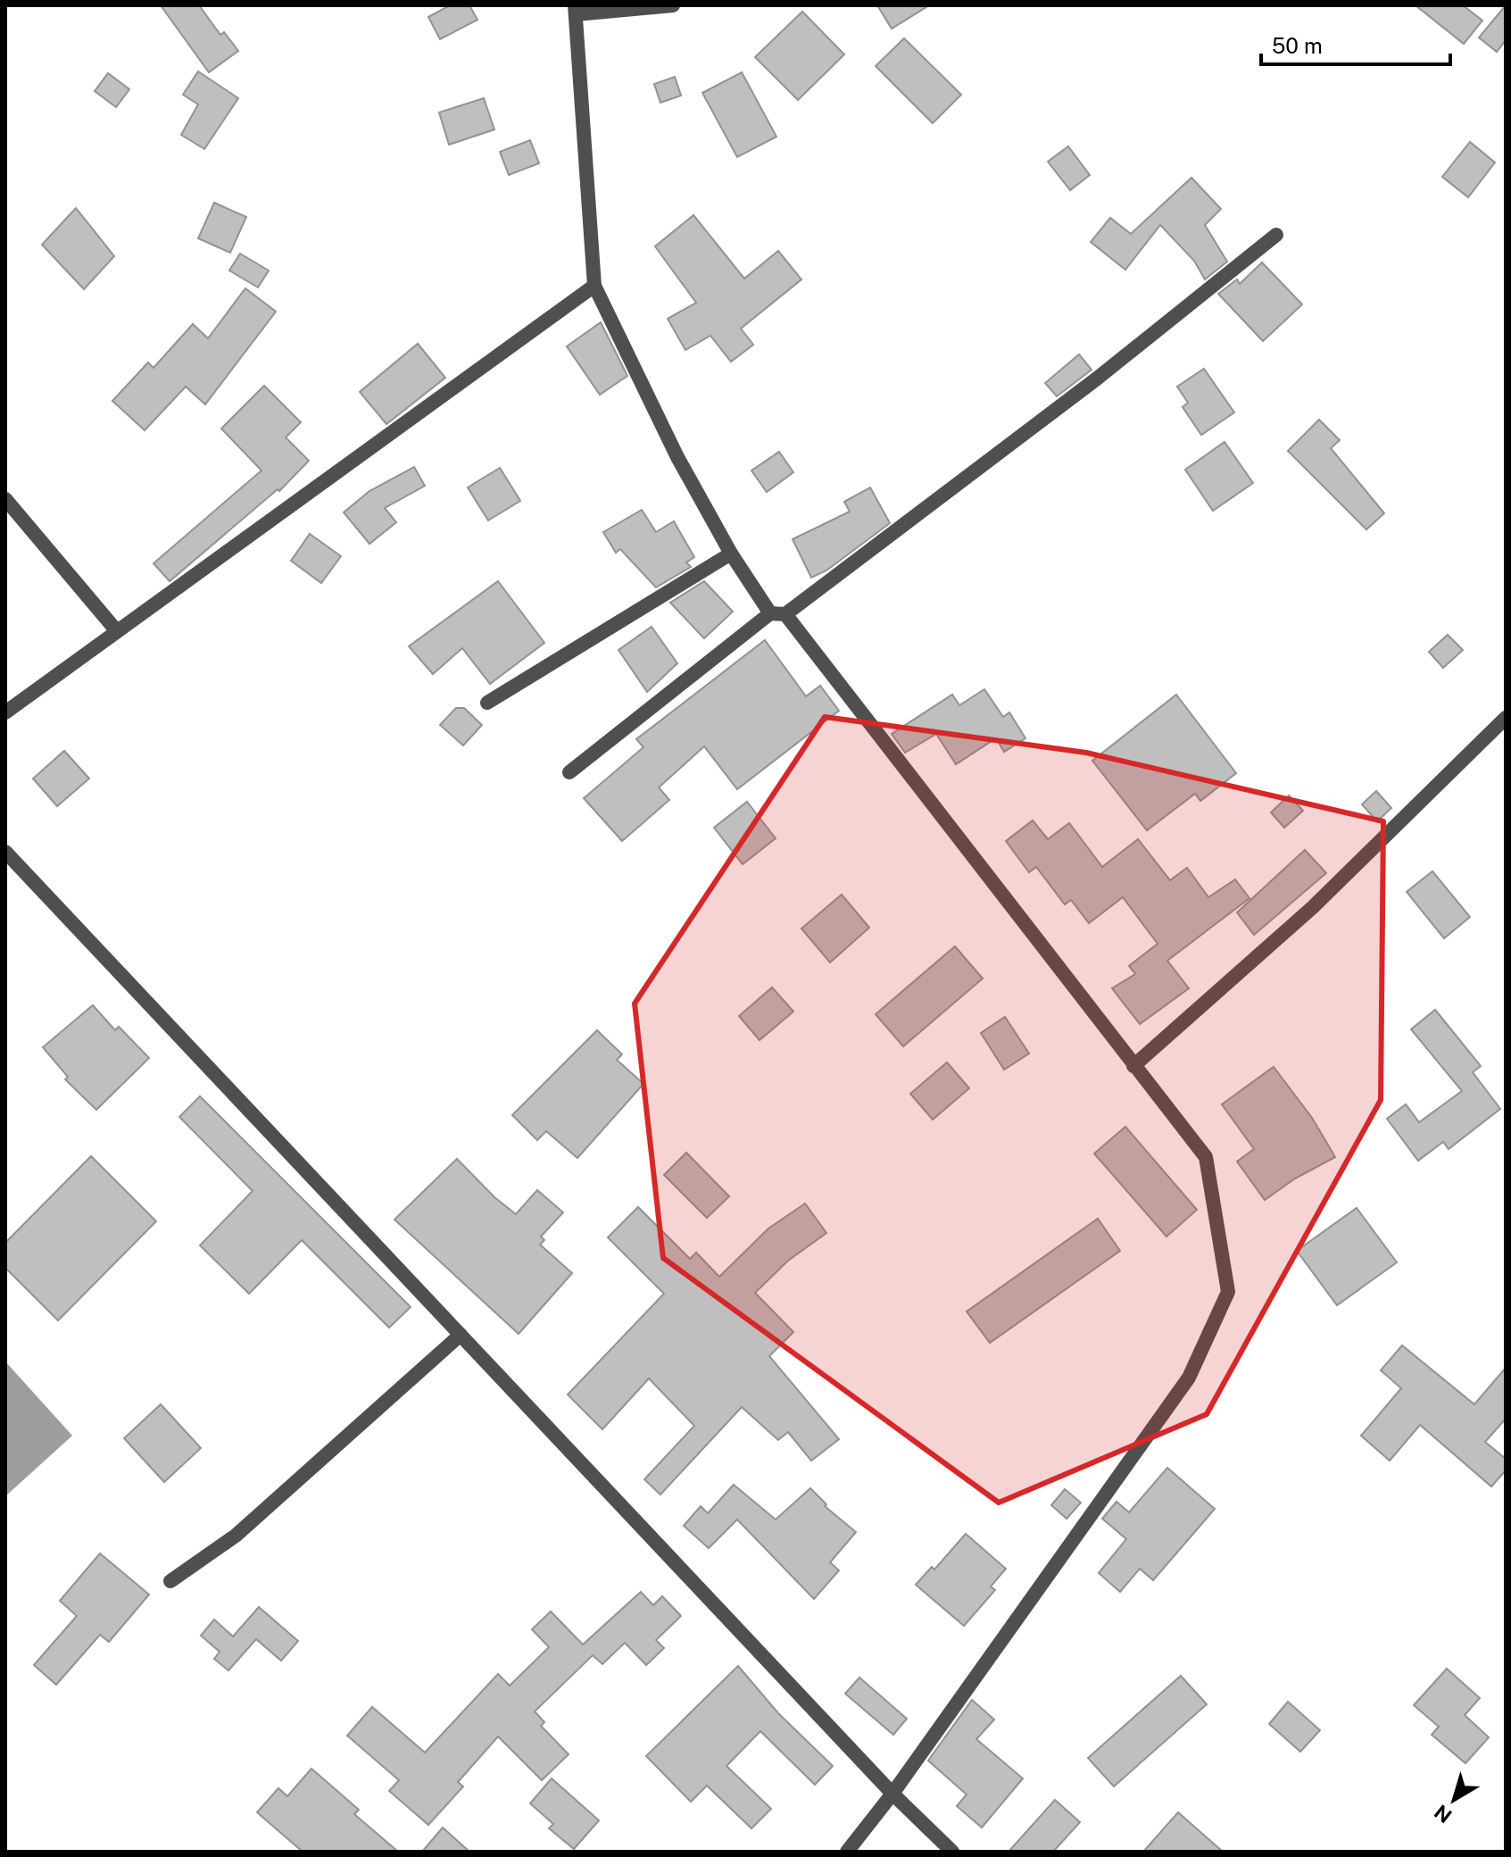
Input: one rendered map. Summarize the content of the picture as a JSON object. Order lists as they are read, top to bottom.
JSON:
{
  "scale_bar": "50 m",
  "north": "bottom left"
}
